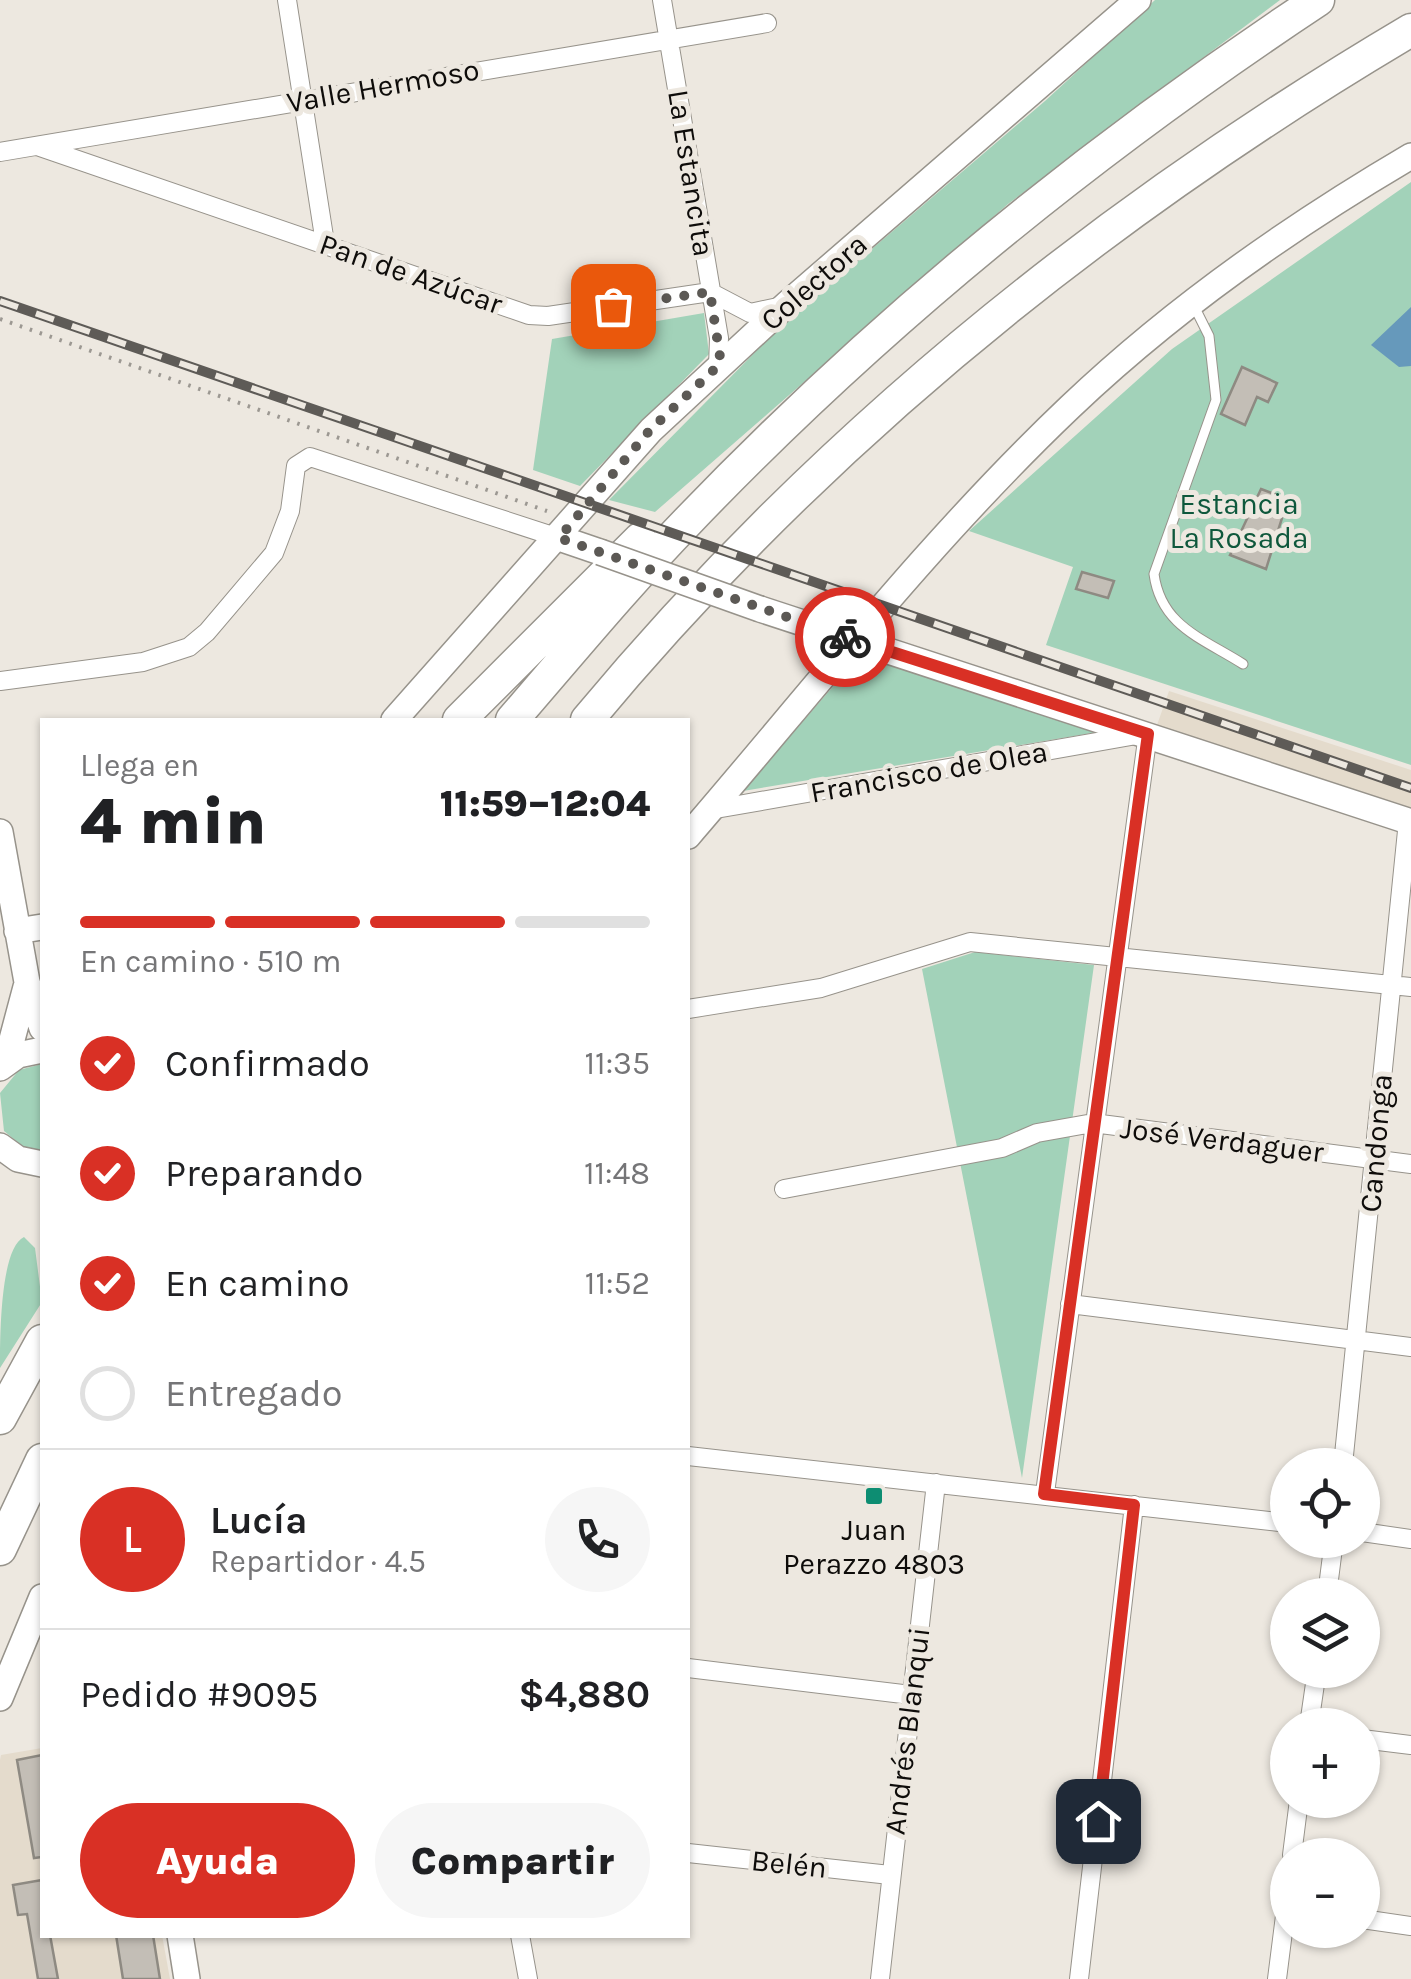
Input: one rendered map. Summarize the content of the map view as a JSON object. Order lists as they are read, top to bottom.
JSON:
{
  "streets": {
    "main road": ["Colectora"],
    "street": [
      "Valle Hermoso",
      "La Estancita",
      "Pan de Azúcar",
      "Francisco de Olea",
      "José Verdaguer",
      "Candonga",
      "Andrés Blanqui",
      "Belén"
    ]
  },
  "crossings": [
    ["Valle Hermoso", "La Estancita"],
    ["Valle Hermoso", "Pan de Azúcar"],
    ["La Estancita", "Pan de Azúcar"],
    ["La Estancita", "Colectora"],
    ["José Verdaguer", "Candonga"],
    ["Andrés Blanqui", "Belén"]
  ],
  "parks": ["Estancia La Rosada"],
  "places": {
    "transit": ["Juan Perazzo 4803"]
  },
  "page": {
    "heading": ["4 min", "Llega en", "11:59–12:04"],
    "panel": [
      "Lucía",
      "Repartidor · 4.5",
      "Pedido #9095",
      "$4,880"
    ],
    "bar": "En camino · 510 m",
    "list": [
      ["Confirmado", "11:35"],
      ["Preparando", "11:48"],
      ["En camino", "11:52"],
      "Entregado"
    ],
    "map_buttons": ["+", "−"],
    "round": "L",
    "buttons": ["Ayuda", "Compartir"]
  }
}
